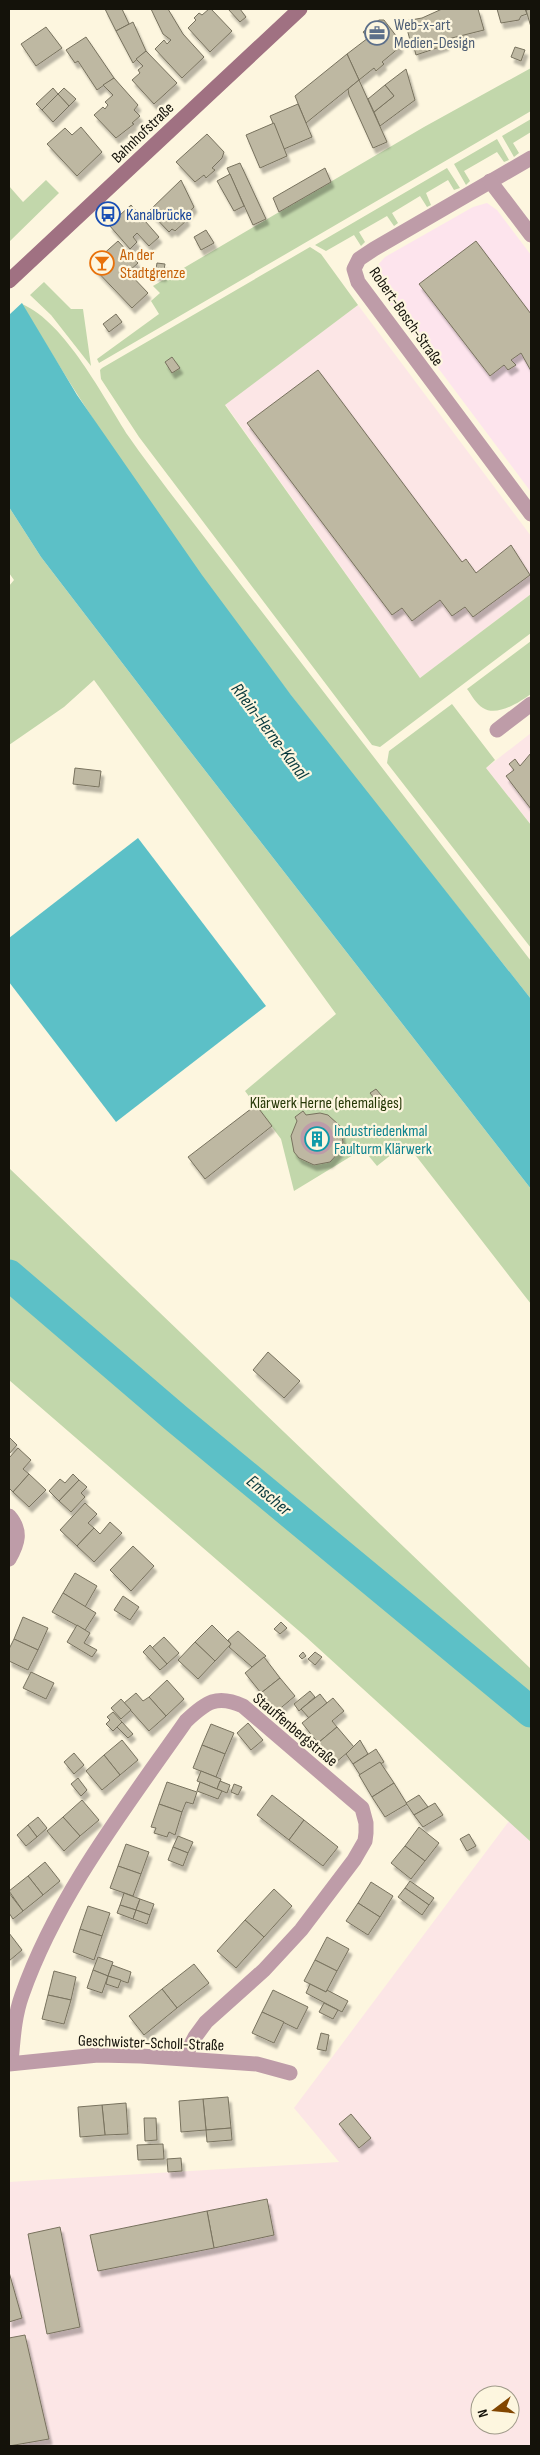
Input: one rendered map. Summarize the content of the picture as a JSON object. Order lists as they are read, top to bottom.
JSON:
{
  "streets": {
    "main road": ["Bahnhofstraße"],
    "street": ["Robert-Bosch-Straße", "Stauffenbergstraße", "Geschwister-Scholl-Straße"]
  },
  "crossings": [
    ["Stauffenbergstraße", "Geschwister-Scholl-Straße"]
  ],
  "water": ["Rhein-Herne-Kanal", "Emscher"],
  "parks": ["Klärwerk Herne (ehemaliges)"],
  "places": {
    "office": ["Web-x-art Medien-Design"],
    "bus stop": ["Kanalbrücke"],
    "bar": ["An der Stadtgrenze"],
    "building": ["Industriedenkmal Faulturm Klärwerk"]
  },
  "north": "left"
}
